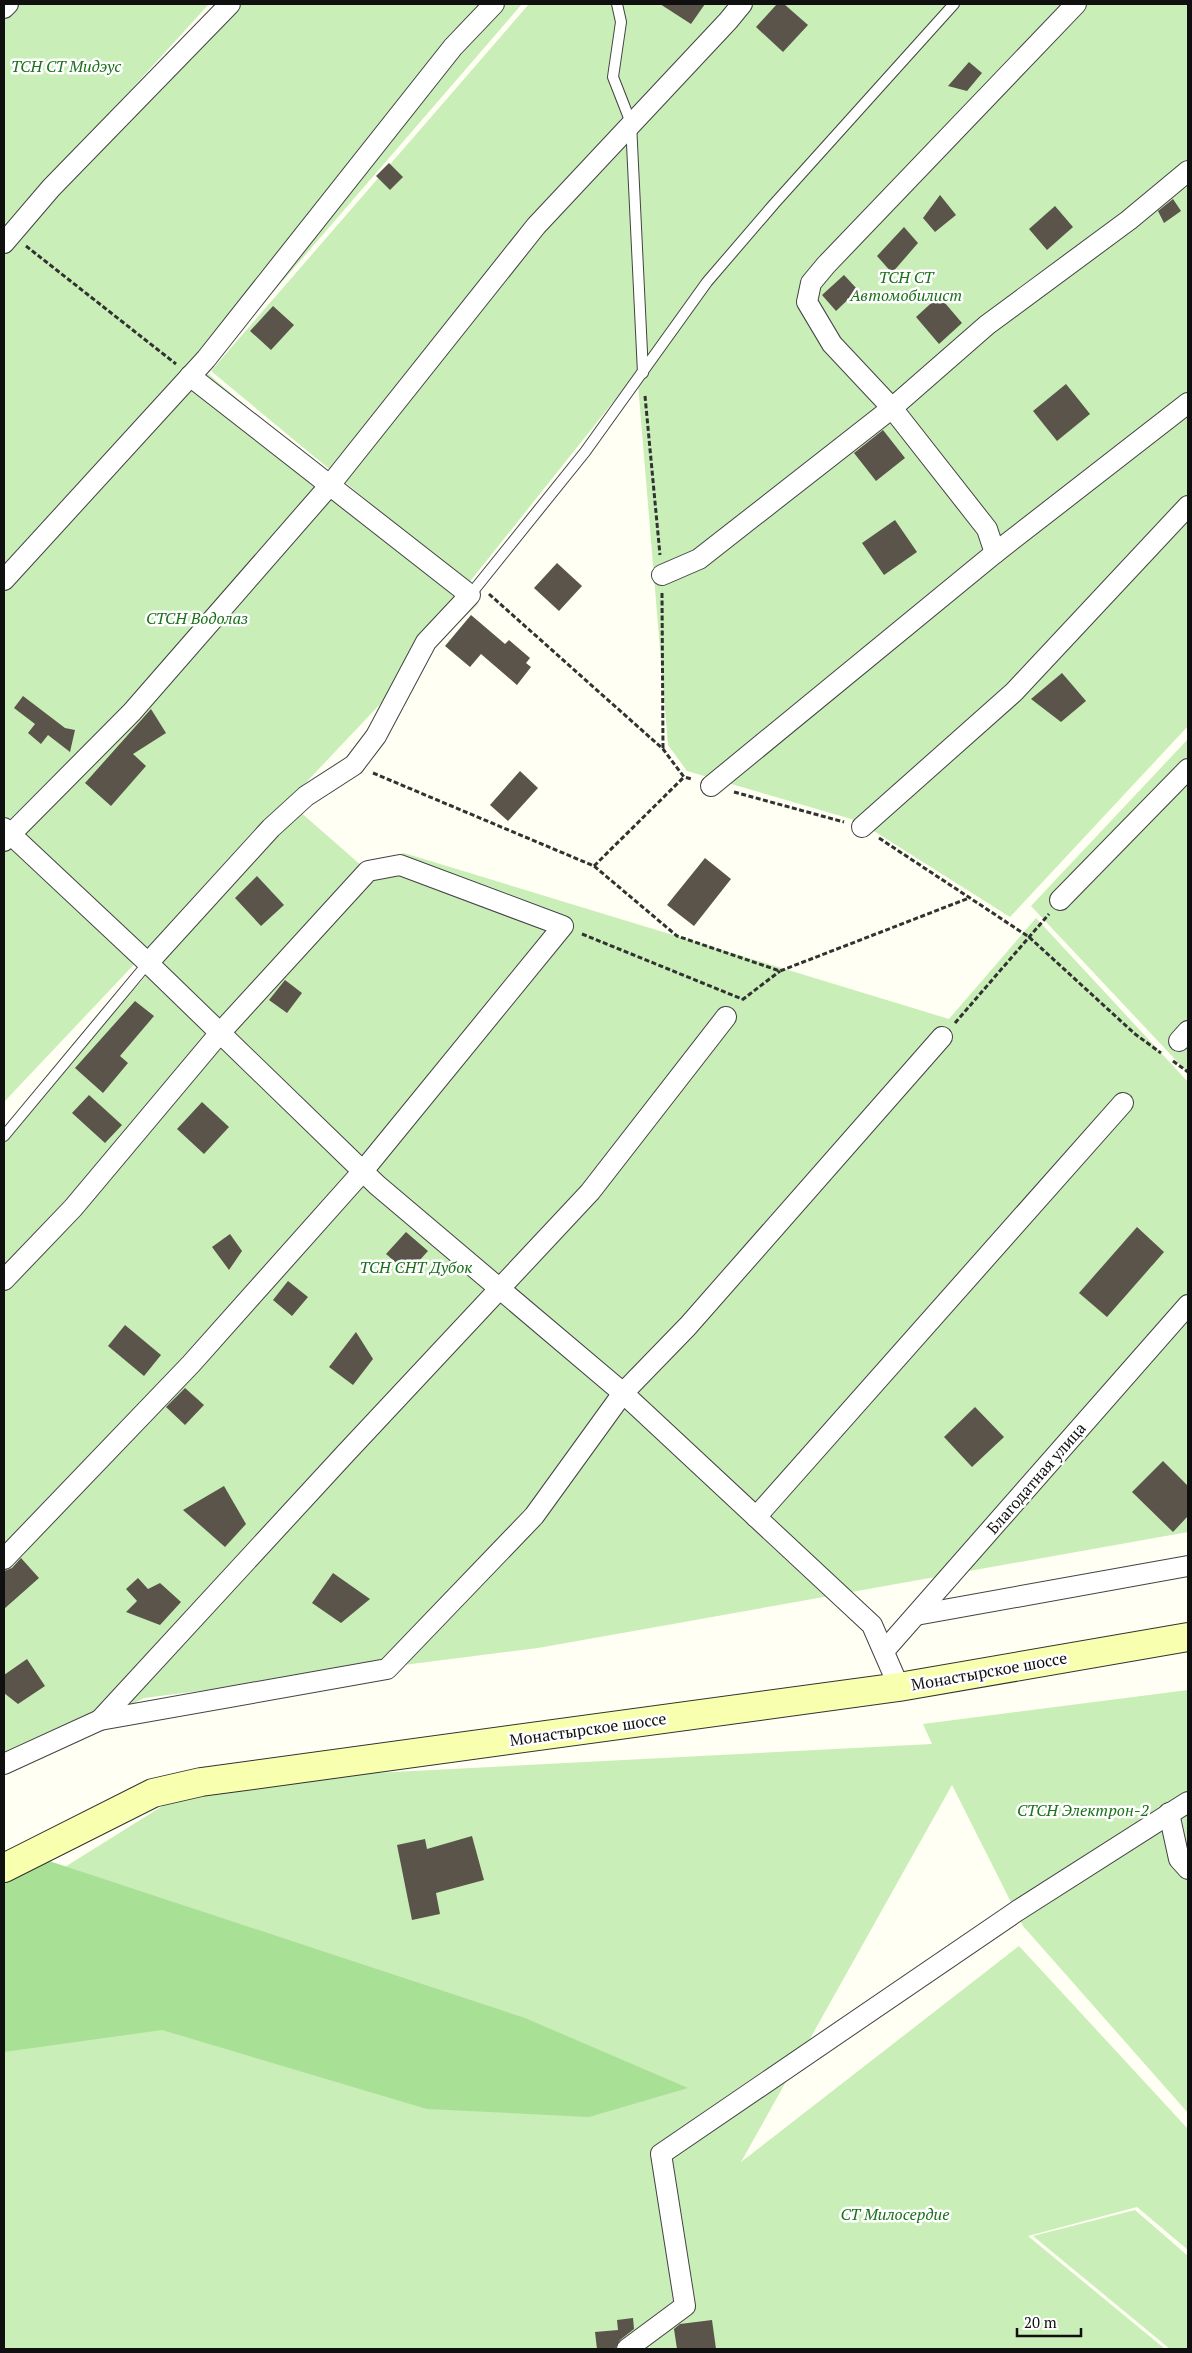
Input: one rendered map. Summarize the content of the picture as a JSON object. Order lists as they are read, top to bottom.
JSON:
{
  "streets": {
    "main road": ["Монастырское шоссе"],
    "street": ["Благодатная улица"]
  },
  "parks": [
    "ТСН СТ Мидэус",
    "ТСН СТ Автомобилист",
    "СТСН Водолаз",
    "ТСН СНТ Дубок",
    "СТСН Электрон-2",
    "СТ Милосердие"
  ],
  "scale_bar": "20 m"
}
